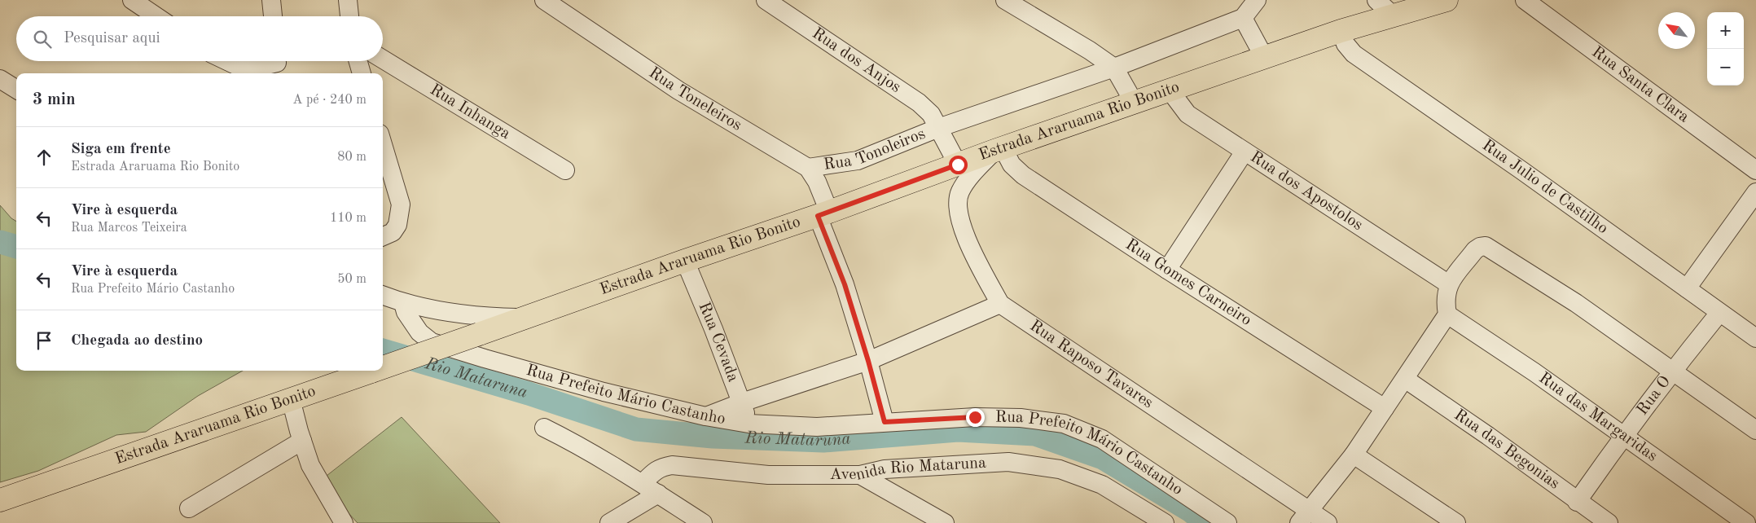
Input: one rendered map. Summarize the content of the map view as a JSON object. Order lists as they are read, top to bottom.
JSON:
{
  "streets": {
    "main road": ["Estrada Araruama Rio Bonito"],
    "street": [
      "Rua dos Anjos",
      "Rua Santa Clara",
      "Rua Toneleiros",
      "Rua Inhanga",
      "Rua Tonoleiros",
      "Rua Julio de Castilho",
      "Rua dos Apostolos",
      "Rua Gomes Carneiro",
      "Rua Cevada",
      "Rua Raposo Tavares",
      "Rua Prefeito Mário Castanho",
      "Rua O",
      "Rua das Margaridas",
      "Rua das Begonias",
      "Avenida Rio Mataruna"
    ]
  },
  "crossings": [
    ["Rua dos Anjos", "Estrada Araruama Rio Bonito"],
    ["Rua dos Anjos", "Rua Tonoleiros"],
    ["Rua Toneleiros", "Estrada Araruama Rio Bonito"],
    ["Rua Toneleiros", "Rua Tonoleiros"],
    ["Rua Toneleiros", "Rua Prefeito Mário Castanho"],
    ["Estrada Araruama Rio Bonito", "Rua Julio de Castilho"],
    ["Estrada Araruama Rio Bonito", "Rua dos Apostolos"],
    ["Estrada Araruama Rio Bonito", "Rua Gomes Carneiro"],
    ["Estrada Araruama Rio Bonito", "Rua Cevada"],
    ["Estrada Araruama Rio Bonito", "Rua Raposo Tavares"],
    ["Rua Julio de Castilho", "Rua O"],
    ["Rua Gomes Carneiro", "Rua Raposo Tavares"],
    ["Rua Cevada", "Rua Prefeito Mário Castanho"],
    ["Rua O", "Rua das Margaridas"],
    ["Rua O", "Rua das Begonias"]
  ],
  "water": ["Rio Mataruna"],
  "north": "top left",
  "page": {
    "map_buttons": ["+", "−"],
    "search": "Pesquisar aqui",
    "heading": ["3 min", "A pé · 240 m"],
    "list": [
      ["Siga em frente", "Estrada Araruama Rio Bonito", "80 m"],
      ["Vire à esquerda", "Rua Marcos Teixeira", "110 m"],
      ["Vire à esquerda", "Rua Prefeito Mário Castanho", "50 m"],
      "Chegada ao destino"
    ]
  }
}
